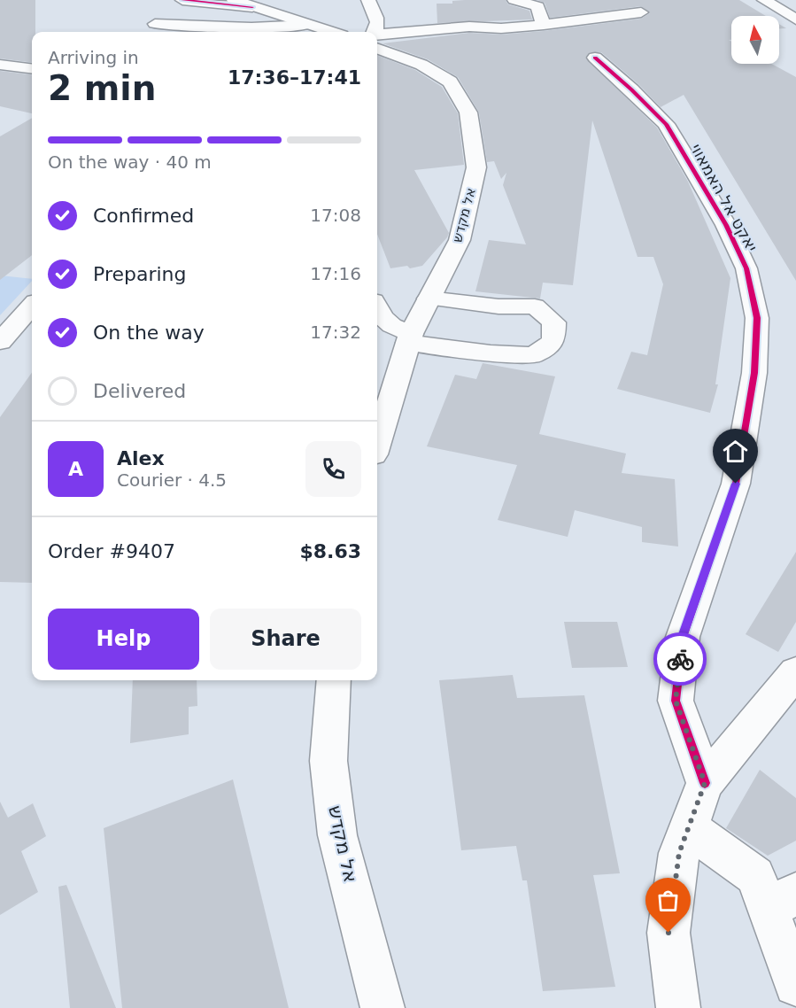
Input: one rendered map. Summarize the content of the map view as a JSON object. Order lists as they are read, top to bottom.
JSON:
{
  "streets": {
    "street": ["יאקט אל האמאווי", "אל מקדש"]
  },
  "north": "top",
  "page": {
    "heading": ["2 min", "Arriving in", "17:36–17:41"],
    "panel": [
      "Alex",
      "Courier · 4.5",
      "Order #9407",
      "$8.63"
    ],
    "bar": "On the way · 40 m",
    "list": [
      ["Confirmed", "17:08"],
      ["Preparing", "17:16"],
      ["On the way", "17:32"],
      "Delivered"
    ],
    "round": "A",
    "buttons": ["Help", "Share"]
  }
}
